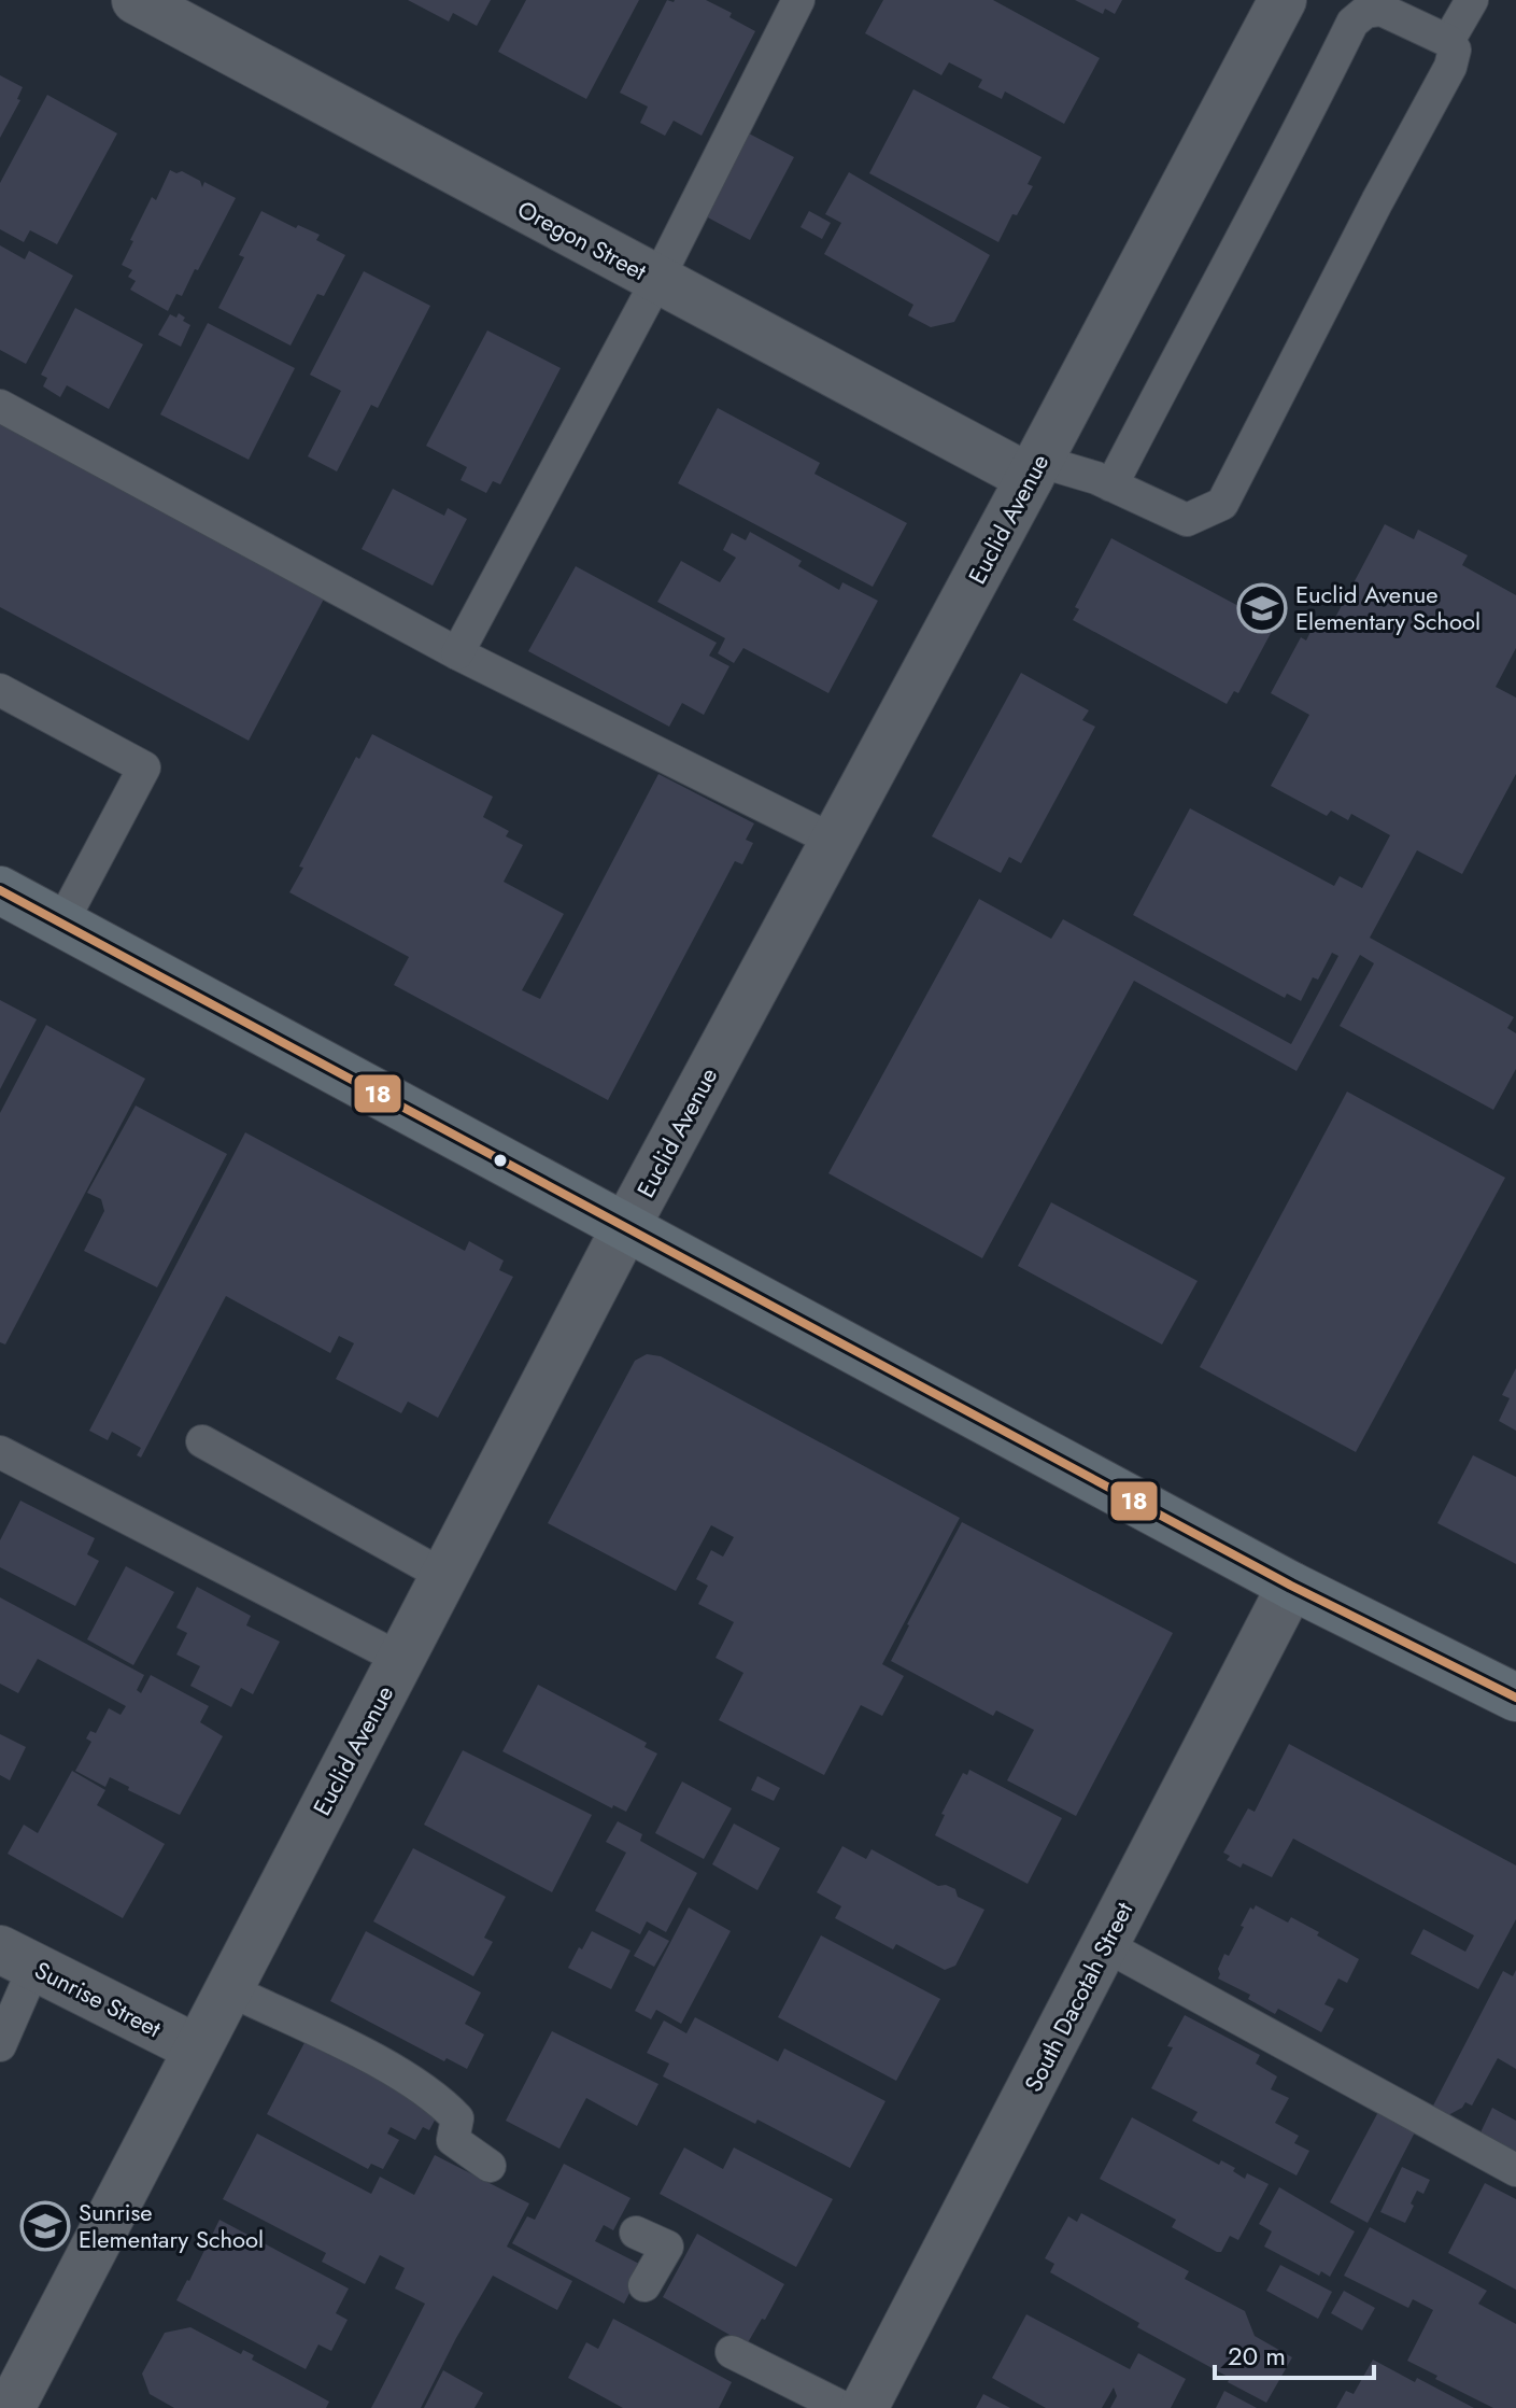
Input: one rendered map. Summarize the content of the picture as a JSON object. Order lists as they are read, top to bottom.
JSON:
{
  "streets": {
    "street": [
      "Oregon Street",
      "Euclid Avenue",
      "South Dacotah Street",
      "Sunrise Street"
    ]
  },
  "crossings": [
    ["Oregon Street", "Euclid Avenue"],
    ["Euclid Avenue", "Sunrise Street"]
  ],
  "places": {
    "school or university": ["Euclid Avenue Elementary School", "Sunrise Elementary School"]
  },
  "lines": ["transit line 18"],
  "scale_bar": "20 m"
}
